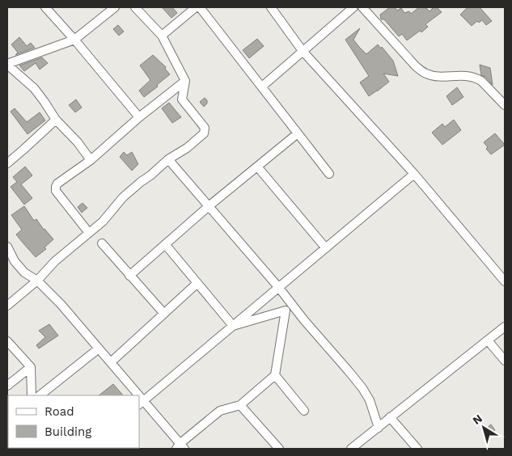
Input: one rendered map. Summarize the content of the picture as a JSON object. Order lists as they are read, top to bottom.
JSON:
{
  "legend": ["Road", "Building"],
  "north": "top left"
}
